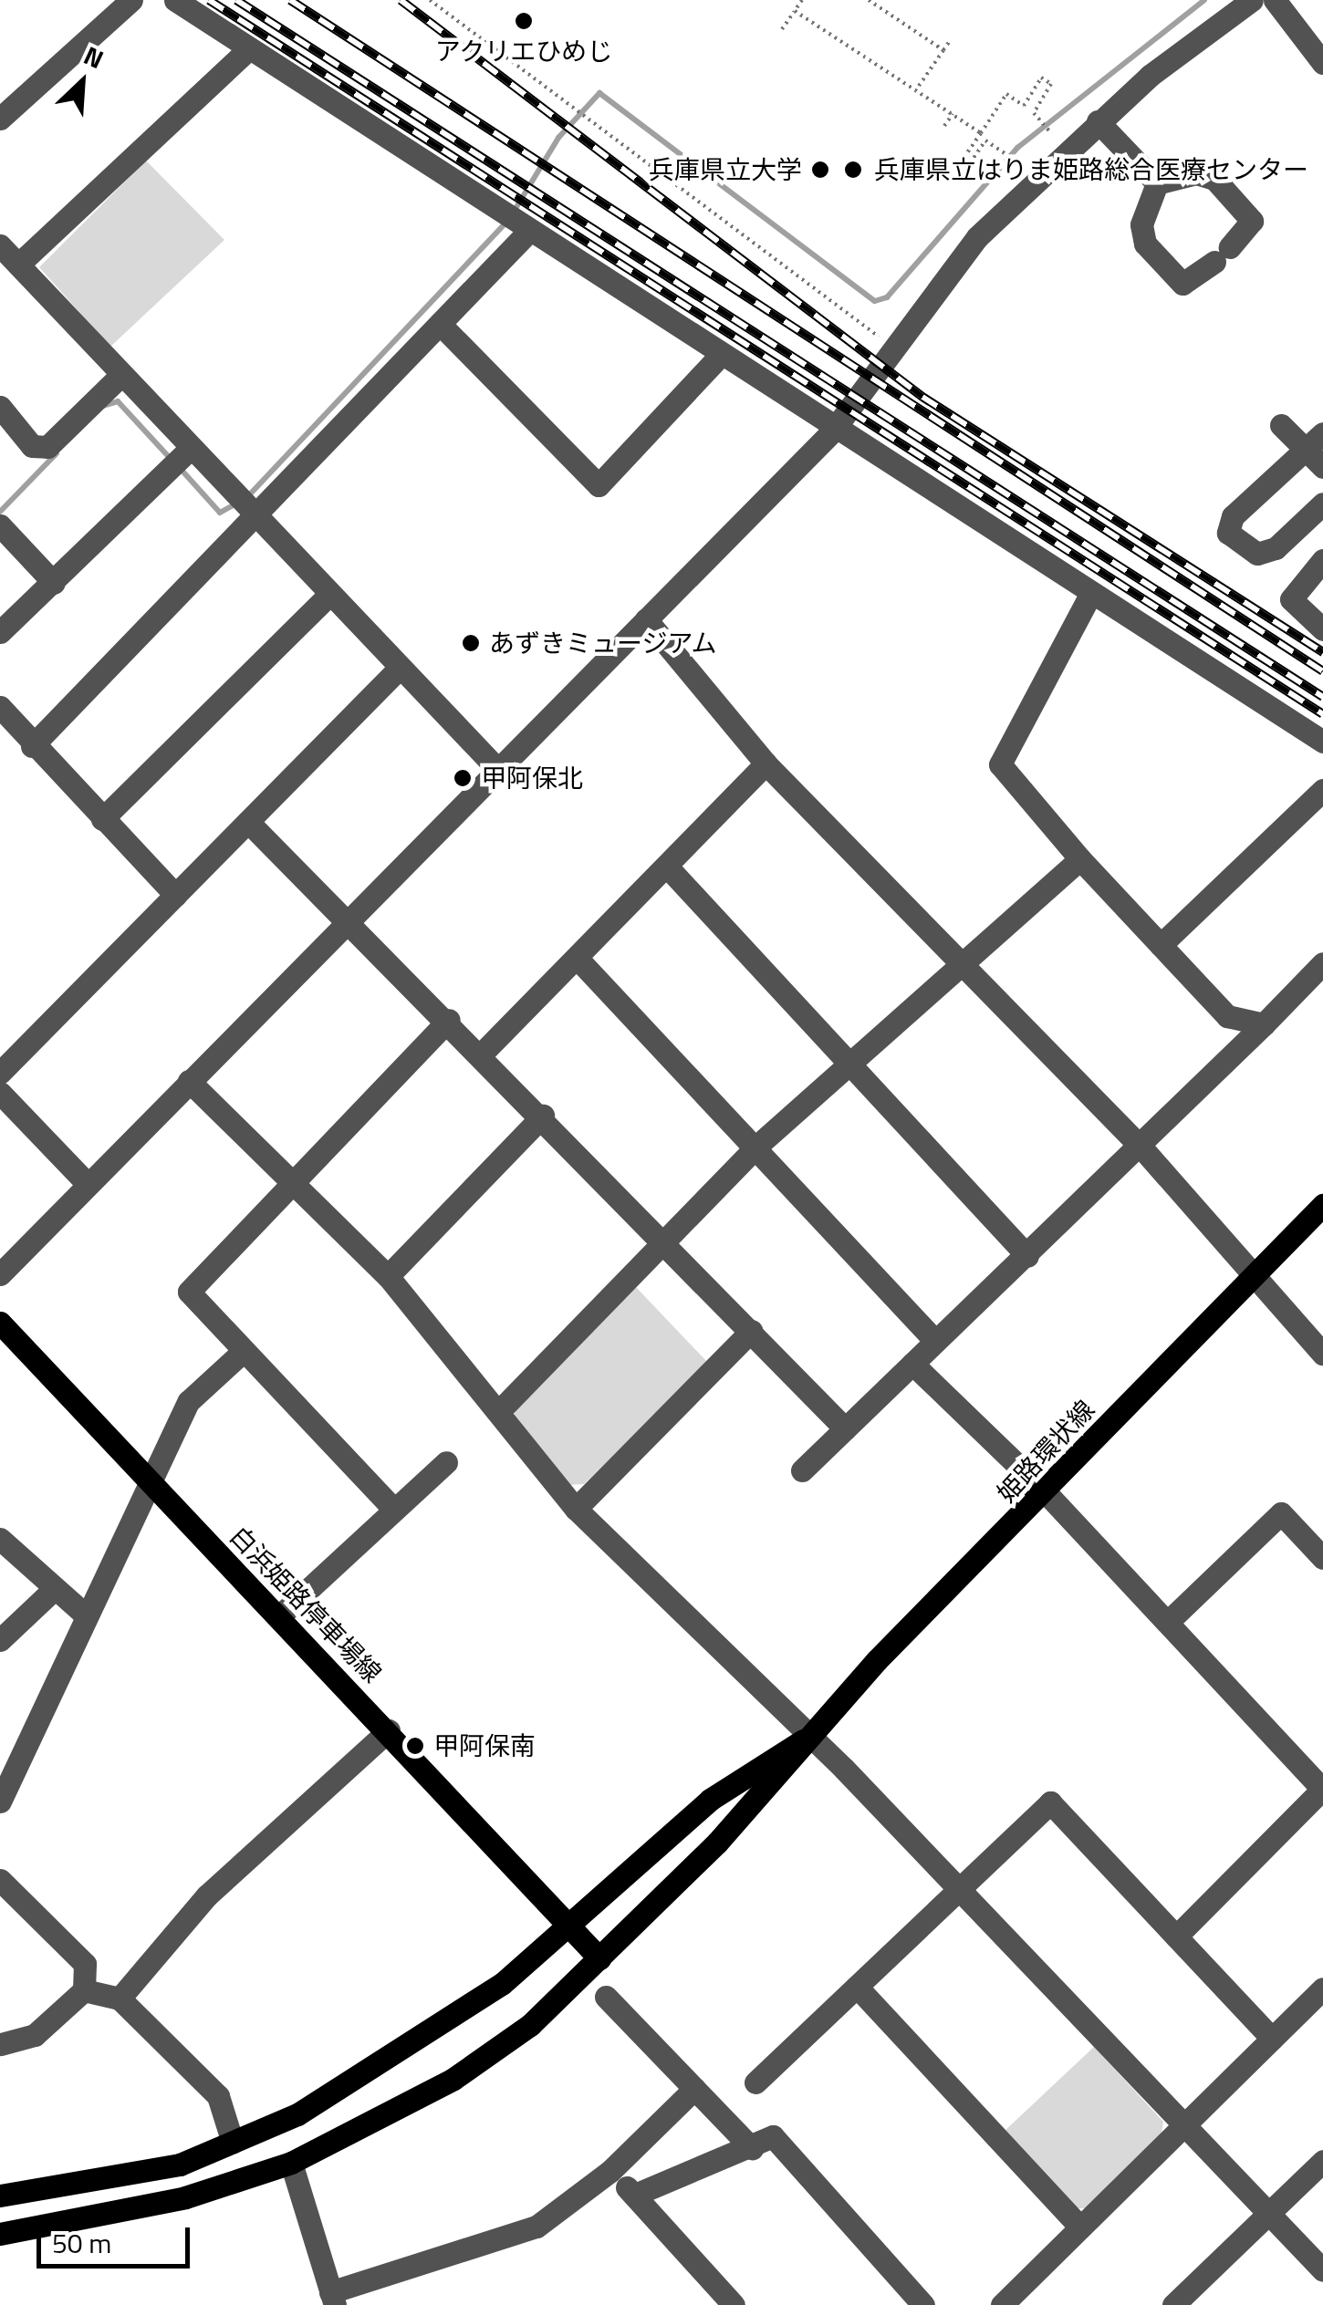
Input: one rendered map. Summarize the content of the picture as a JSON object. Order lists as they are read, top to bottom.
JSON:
{
  "streets": {
    "main road": ["姫路環状線", "白浜姫路停車場線"]
  },
  "crossings": [
    ["姫路環状線", "白浜姫路停車場線"]
  ],
  "places": [
    "アクリエひめじ",
    "兵庫県立大学",
    "兵庫県立はりま姫路総合医療センター",
    "あずきミュージアム",
    "甲阿保北",
    "甲阿保南"
  ],
  "scale_bar": "50 m",
  "north": "top right"
}
